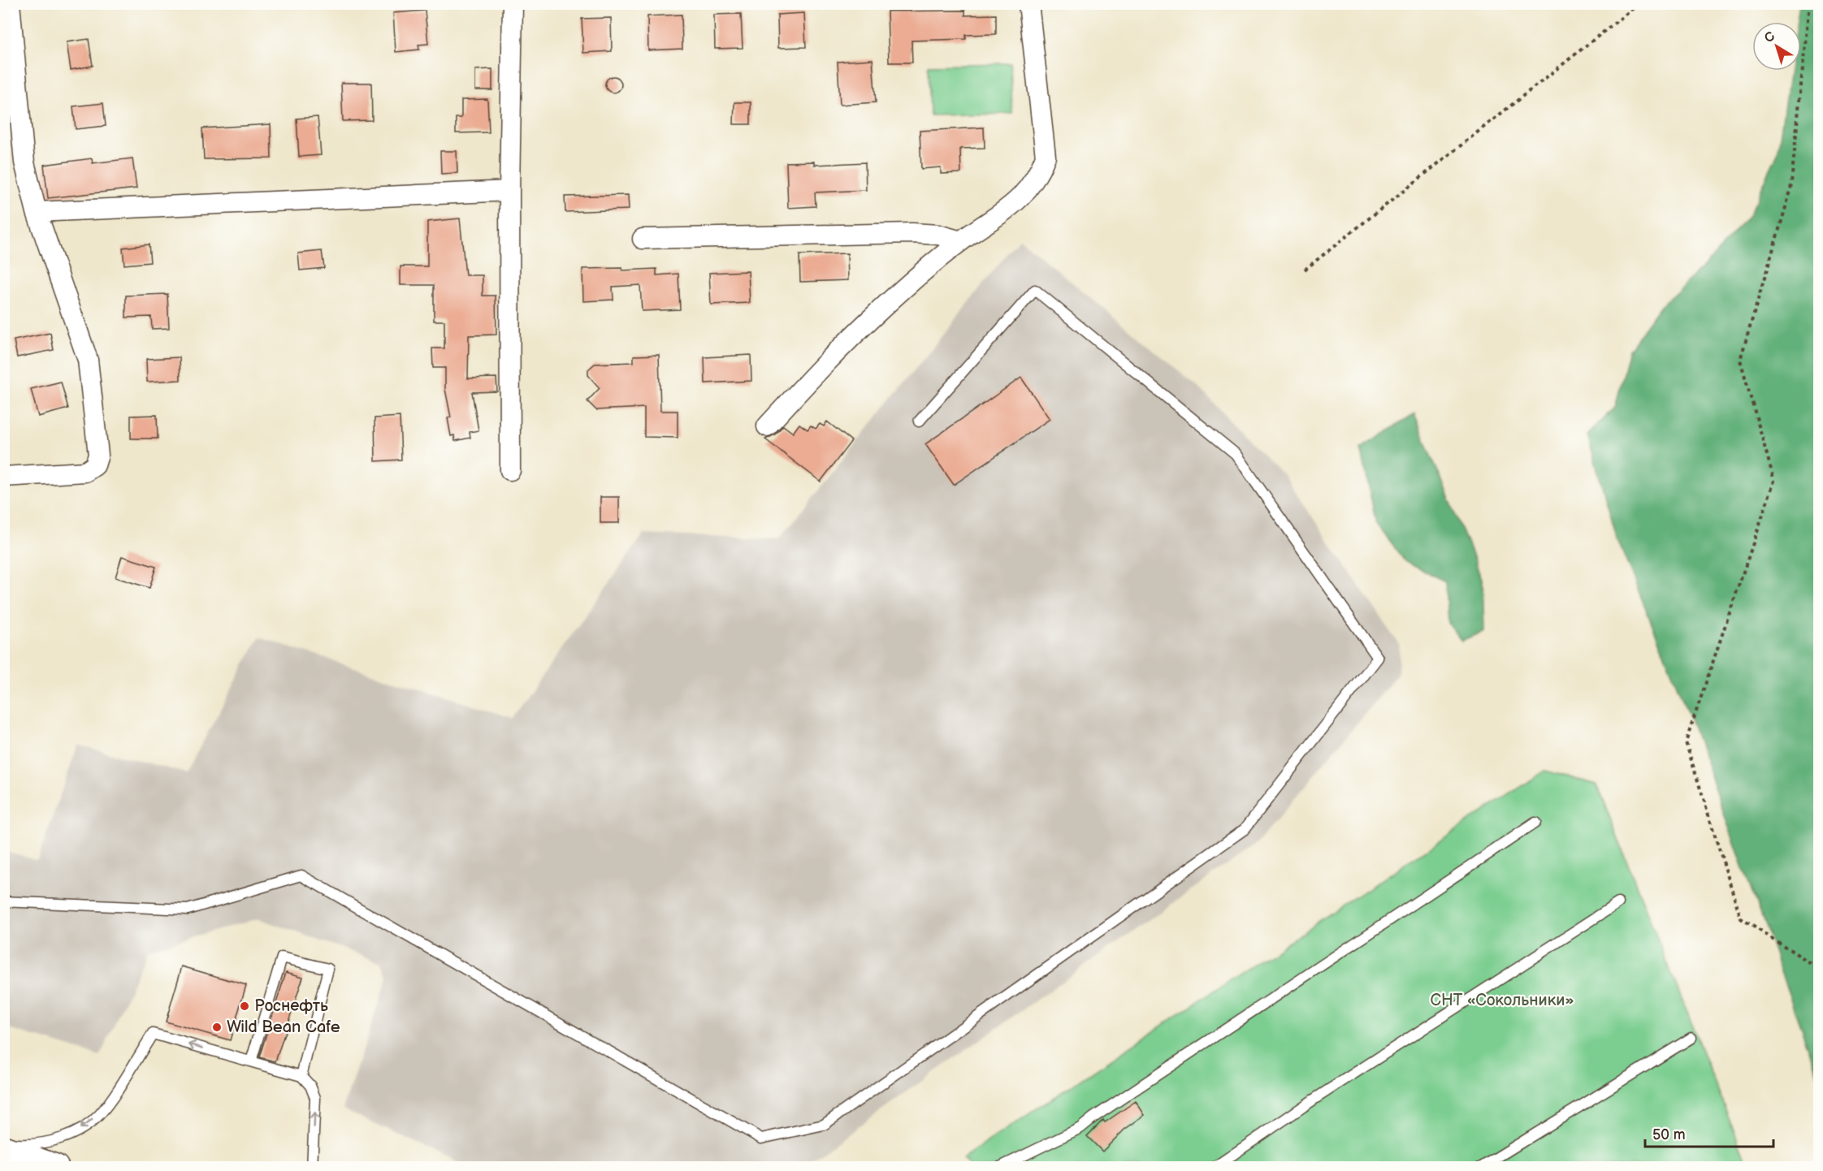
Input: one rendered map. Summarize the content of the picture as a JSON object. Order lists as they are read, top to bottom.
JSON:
{
  "parks": ["СНТ «Сокольники»"],
  "places": ["Роснефть", "Wild Bean Cafe"],
  "scale_bar": "50 m",
  "north": "top left"
}
